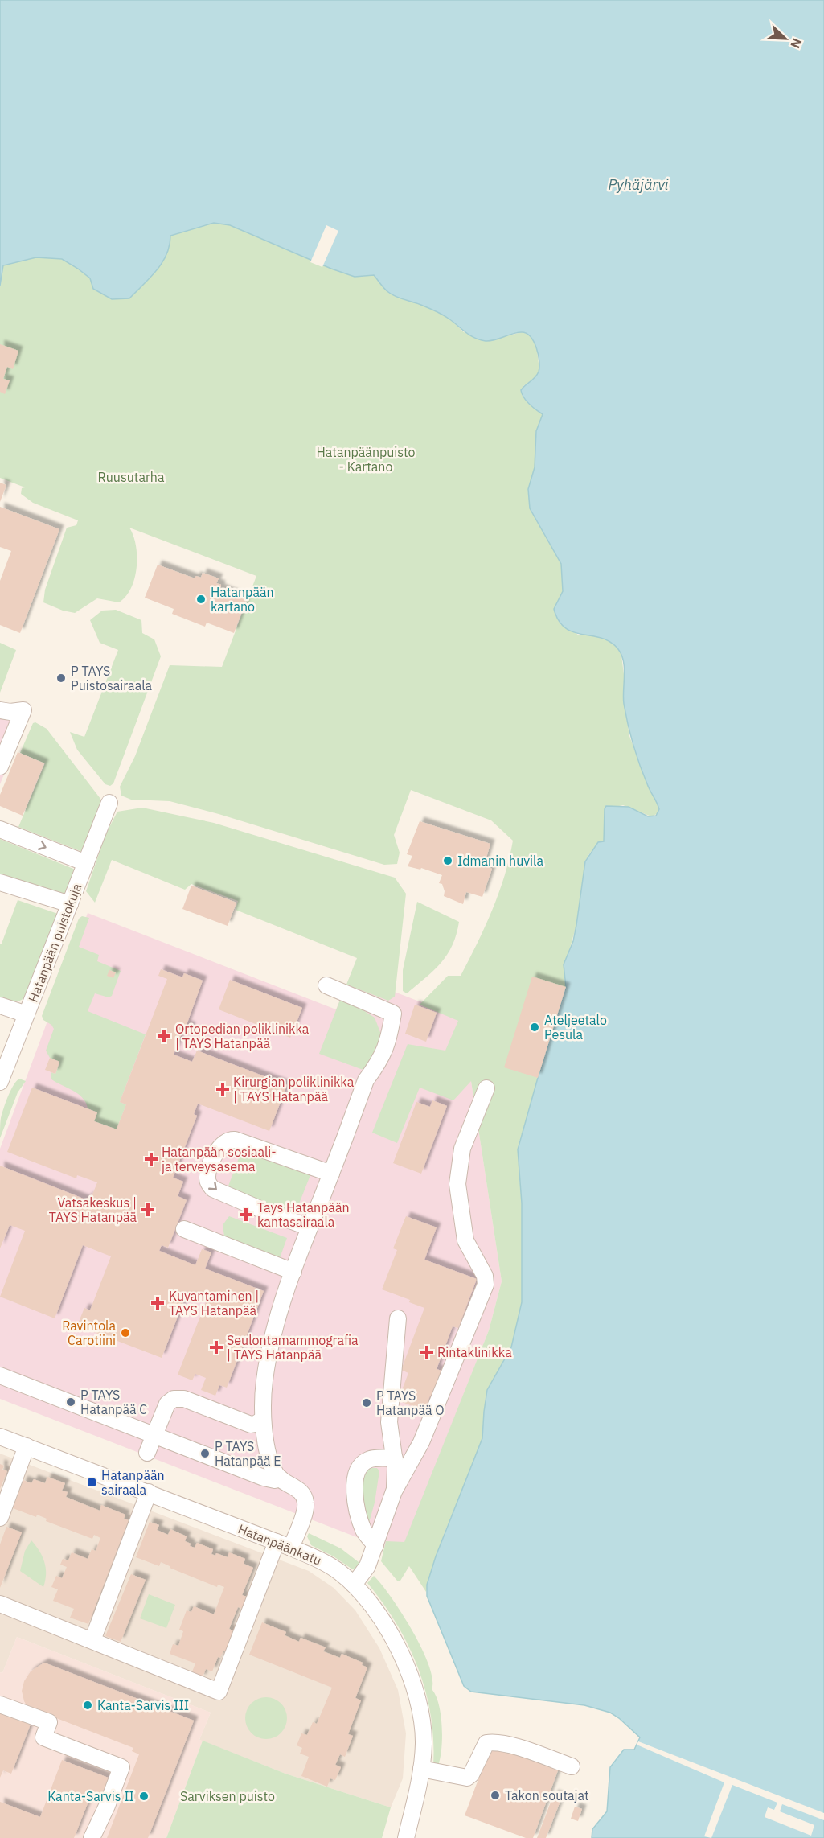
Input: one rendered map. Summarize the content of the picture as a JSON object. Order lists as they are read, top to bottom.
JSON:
{
  "streets": {
    "street": ["Hatanpään puistokuja", "Hatanpäänkatu"]
  },
  "water": ["Pyhäjärvi"],
  "parks": ["Hatanpäänpuisto - Kartano", "Ruusutarha", "Sarviksen puisto"],
  "places": {
    "other": [
      "Hatanpään kartano",
      "P TAYS Puistosairaala",
      "Idmanin huvila",
      "Ateljeetalo Pesula",
      "Ravintola Carotiini",
      "P TAYS Hatanpää C",
      "P TAYS Hatanpää O",
      "P TAYS Hatanpää E",
      "Kanta-Sarvis III",
      "Takon soutajat",
      "Kanta-Sarvis II"
    ],
    "health": [
      "Ortopedian poliklinikka | TAYS Hatanpää",
      "Kirurgian poliklinikka | TAYS Hatanpää",
      "Hatanpään sosiaali- ja terveysasema",
      "Vatsakeskus | TAYS Hatanpää",
      "Tays Hatanpään kantasairaala",
      "Kuvantaminen | TAYS Hatanpää",
      "Seulontamammografia | TAYS Hatanpää",
      "Rintaklinikka"
    ],
    "transit": ["Hatanpään sairaala"]
  },
  "north": "bottom right"
}
